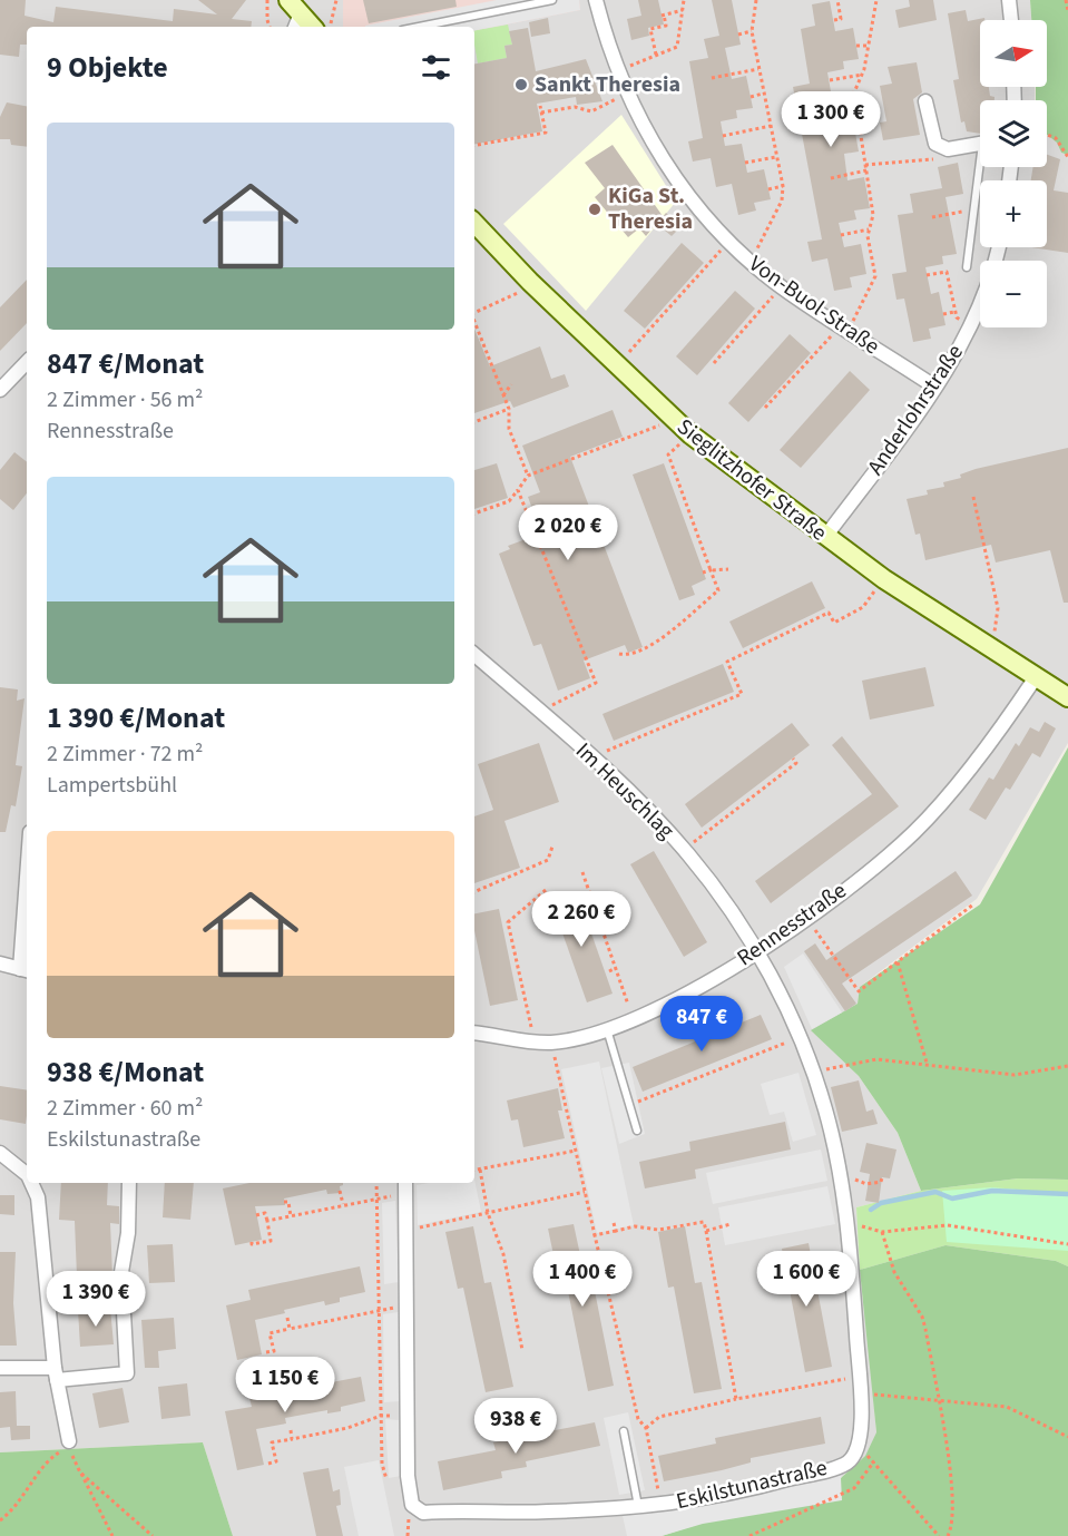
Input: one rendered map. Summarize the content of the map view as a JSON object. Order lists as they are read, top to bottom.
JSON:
{
  "streets": {
    "main road": ["Sieglitzhofer Straße"],
    "street": [
      "Von-Buol-Straße",
      "Anderlohrstraße",
      "Im Heuschlag",
      "Rennesstraße",
      "Eskilstunastraße"
    ]
  },
  "crossings": [
    ["Von-Buol-Straße", "Anderlohrstraße"],
    ["Anderlohrstraße", "Sieglitzhofer Straße"],
    ["Sieglitzhofer Straße", "Rennesstraße"],
    ["Im Heuschlag", "Rennesstraße"]
  ],
  "places": ["Sankt Theresia", "KiGa St. Theresia"],
  "north": "right",
  "page": {
    "map_buttons": ["+", "−"],
    "heading": "9 Objekte",
    "price": [
      "1 300 €",
      "2 020 €",
      "2 260 €",
      "847 €",
      "1 400 €",
      "1 600 €",
      "1 390 €",
      "1 150 €",
      "938 €"
    ],
    "list": [
      {
        "name": "847 €/Monat",
        "note": "2 Zimmer · 56 m² · Rennesstraße"
      },
      {
        "name": "1 390 €/Monat",
        "note": "2 Zimmer · 72 m² · Lampertsbühl"
      },
      {
        "name": "938 €/Monat",
        "note": "2 Zimmer · 60 m² · Eskilstunastraße"
      }
    ]
  }
}
